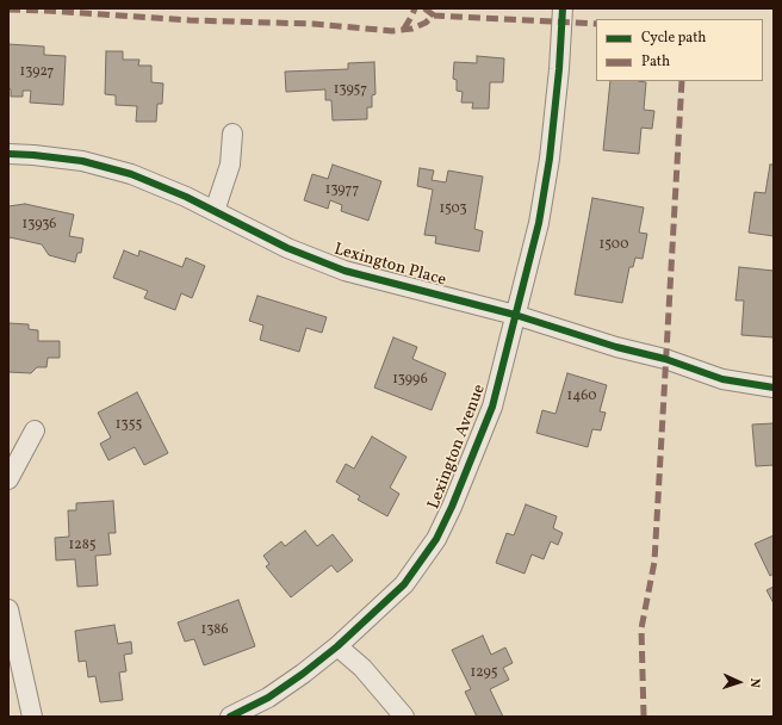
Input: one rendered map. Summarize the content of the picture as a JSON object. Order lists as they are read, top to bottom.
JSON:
{
  "streets": {
    "street": ["Lexington Place", "Lexington Avenue"]
  },
  "crossings": [
    ["Lexington Place", "Lexington Avenue"]
  ],
  "house_numbers": [
    "13927",
    "13957",
    "13977",
    "1503",
    "13936",
    "1500",
    "13996",
    "1460",
    "1355",
    "1285",
    "1386",
    "1295"
  ],
  "legend": ["Cycle path", "Path"],
  "north": "right"
}
